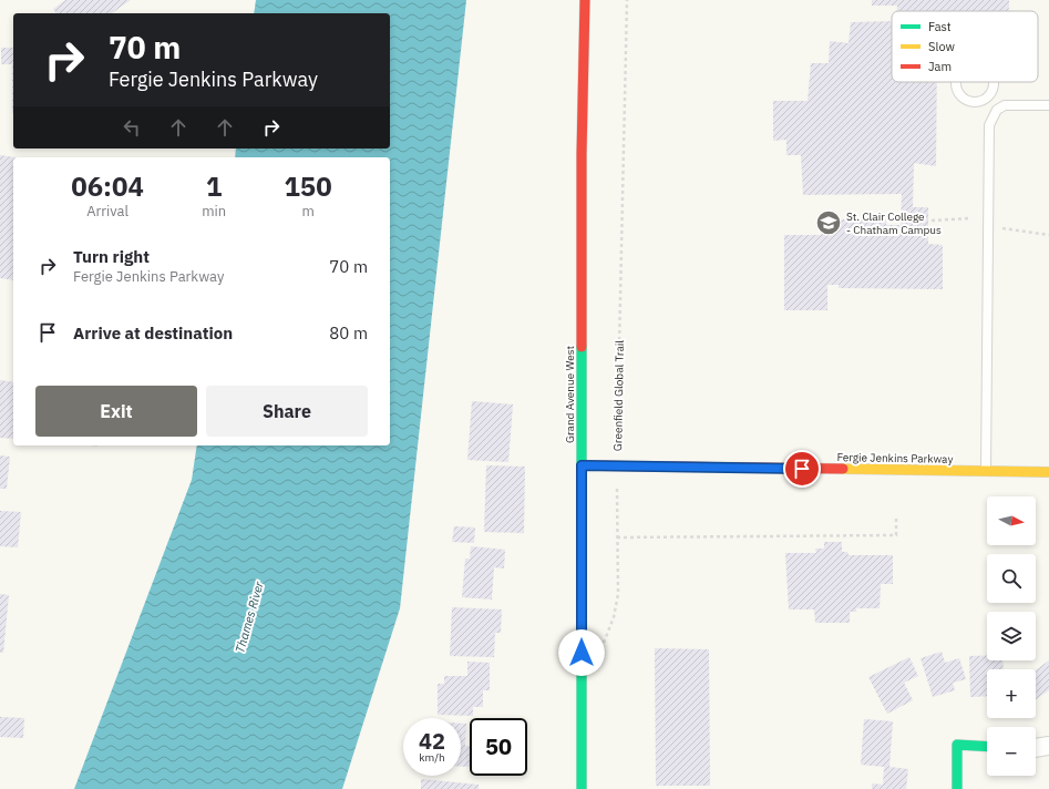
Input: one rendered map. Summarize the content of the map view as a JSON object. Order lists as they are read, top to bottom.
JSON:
{
  "streets": {
    "main road": ["Grand Avenue West", "Fergie Jenkins Parkway"],
    "path": ["Greenfield Global Trail"]
  },
  "crossings": [
    ["Grand Avenue West", "Fergie Jenkins Parkway"],
    ["Greenfield Global Trail", "Fergie Jenkins Parkway"]
  ],
  "water": ["Thames River"],
  "places": {
    "school or university": ["St. Clair College - Chatham Campus"]
  },
  "legend": ["Fast", "Slow", "Jam"],
  "north": "right",
  "page": {
    "turn": ["70 m", "Fergie Jenkins Parkway"],
    "eta": [
      "06:04",
      "Arrival",
      "1",
      "min",
      "150",
      "m"
    ],
    "list": [
      {
        "name": "Turn right",
        "note": "Fergie Jenkins Parkway",
        "value": "70 m"
      },
      {
        "name": "Arrive at destination",
        "value": "80 m"
      }
    ],
    "buttons": ["Exit", "Share"],
    "map_buttons": ["+", "−"],
    "speed": "42 km/h",
    "limit": "50"
  }
}
